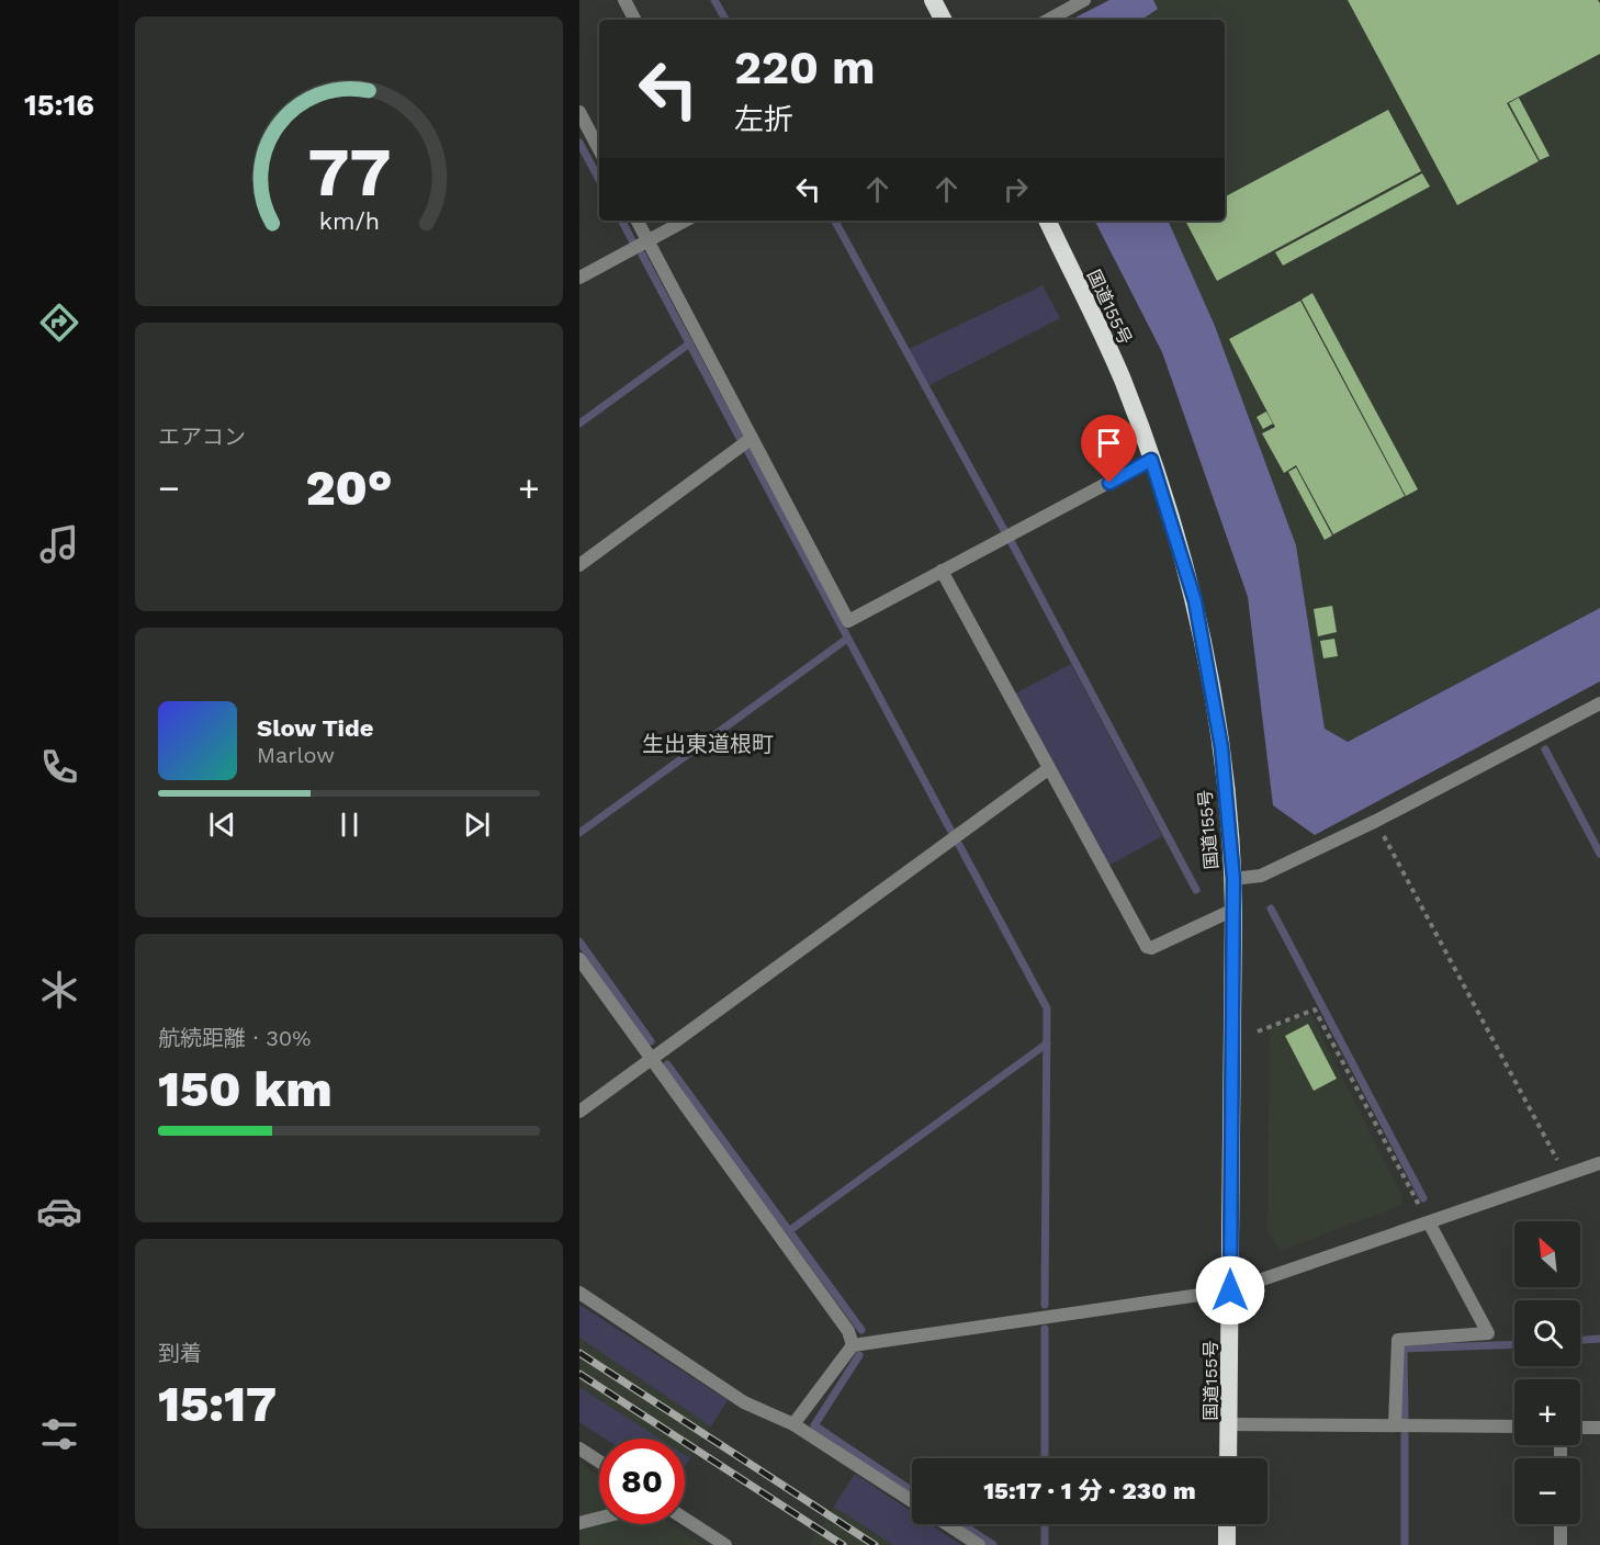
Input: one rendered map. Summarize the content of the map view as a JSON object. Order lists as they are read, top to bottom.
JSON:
{
  "streets": {
    "highway": ["国道155号"]
  },
  "districts": ["生出東道根町"],
  "north": "top left",
  "page": {
    "tabs": "15:16",
    "turn": ["220 m", "左折"],
    "tile": [
      "エアコン",
      ["航続距離 · 30%", "150 km"],
      ["到着", "15:17"]
    ],
    "heat": ["−", "20°", "+"],
    "song": ["Slow Tide", "Marlow"],
    "map_buttons": ["+", "−"],
    "limit": "80",
    "trip": "15:17 · 1 分 · 230 m",
    "gauge": ["77", "km/h"]
  }
}
